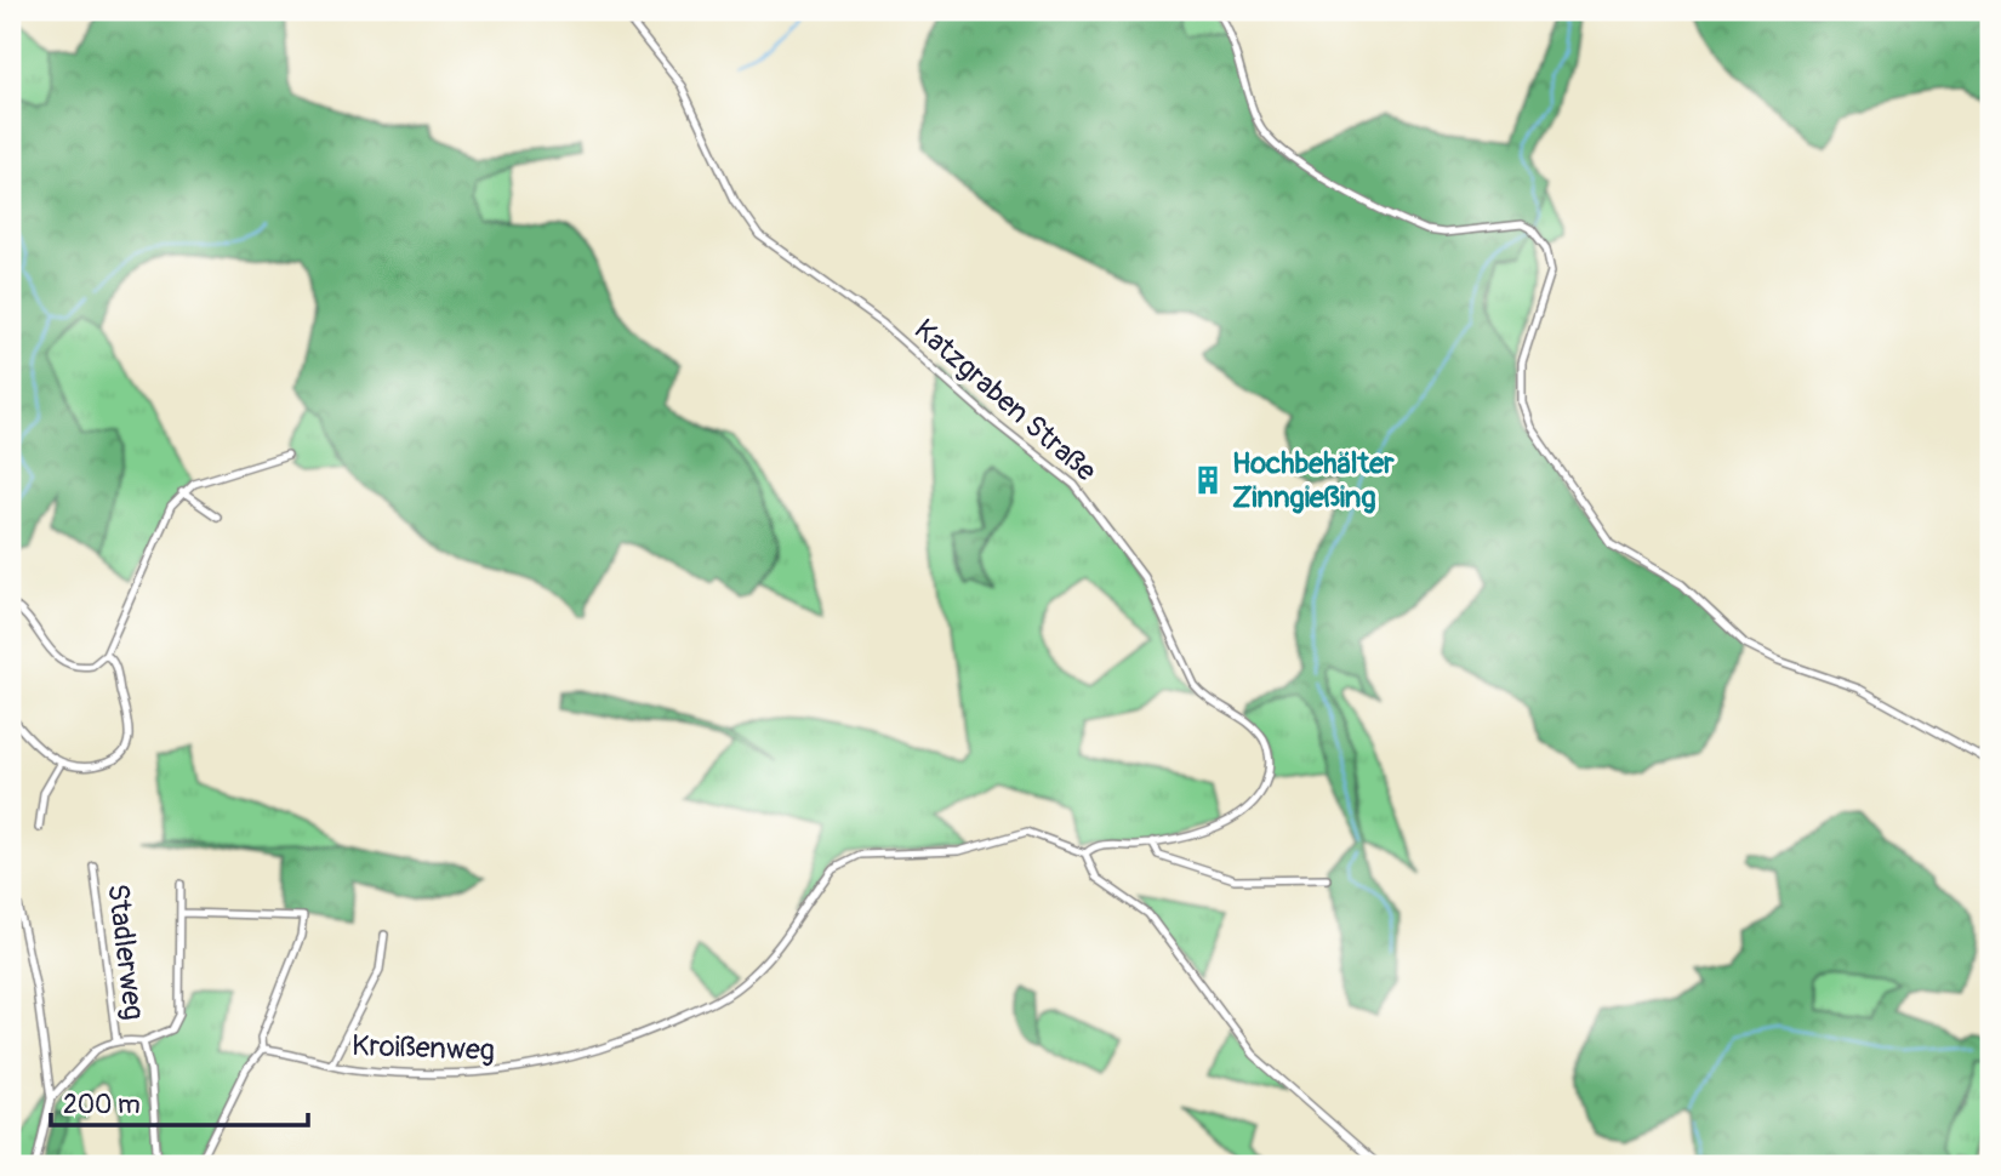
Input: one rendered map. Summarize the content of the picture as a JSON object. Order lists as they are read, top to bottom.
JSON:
{
  "streets": {
    "street": ["Katzgraben Straße", "Stadlerweg", "Kroißenweg"]
  },
  "crossings": [
    ["Katzgraben Straße", "Kroißenweg"]
  ],
  "places": {
    "building": ["Hochbehälter Zinngießing"]
  },
  "scale_bar": "200 m"
}
